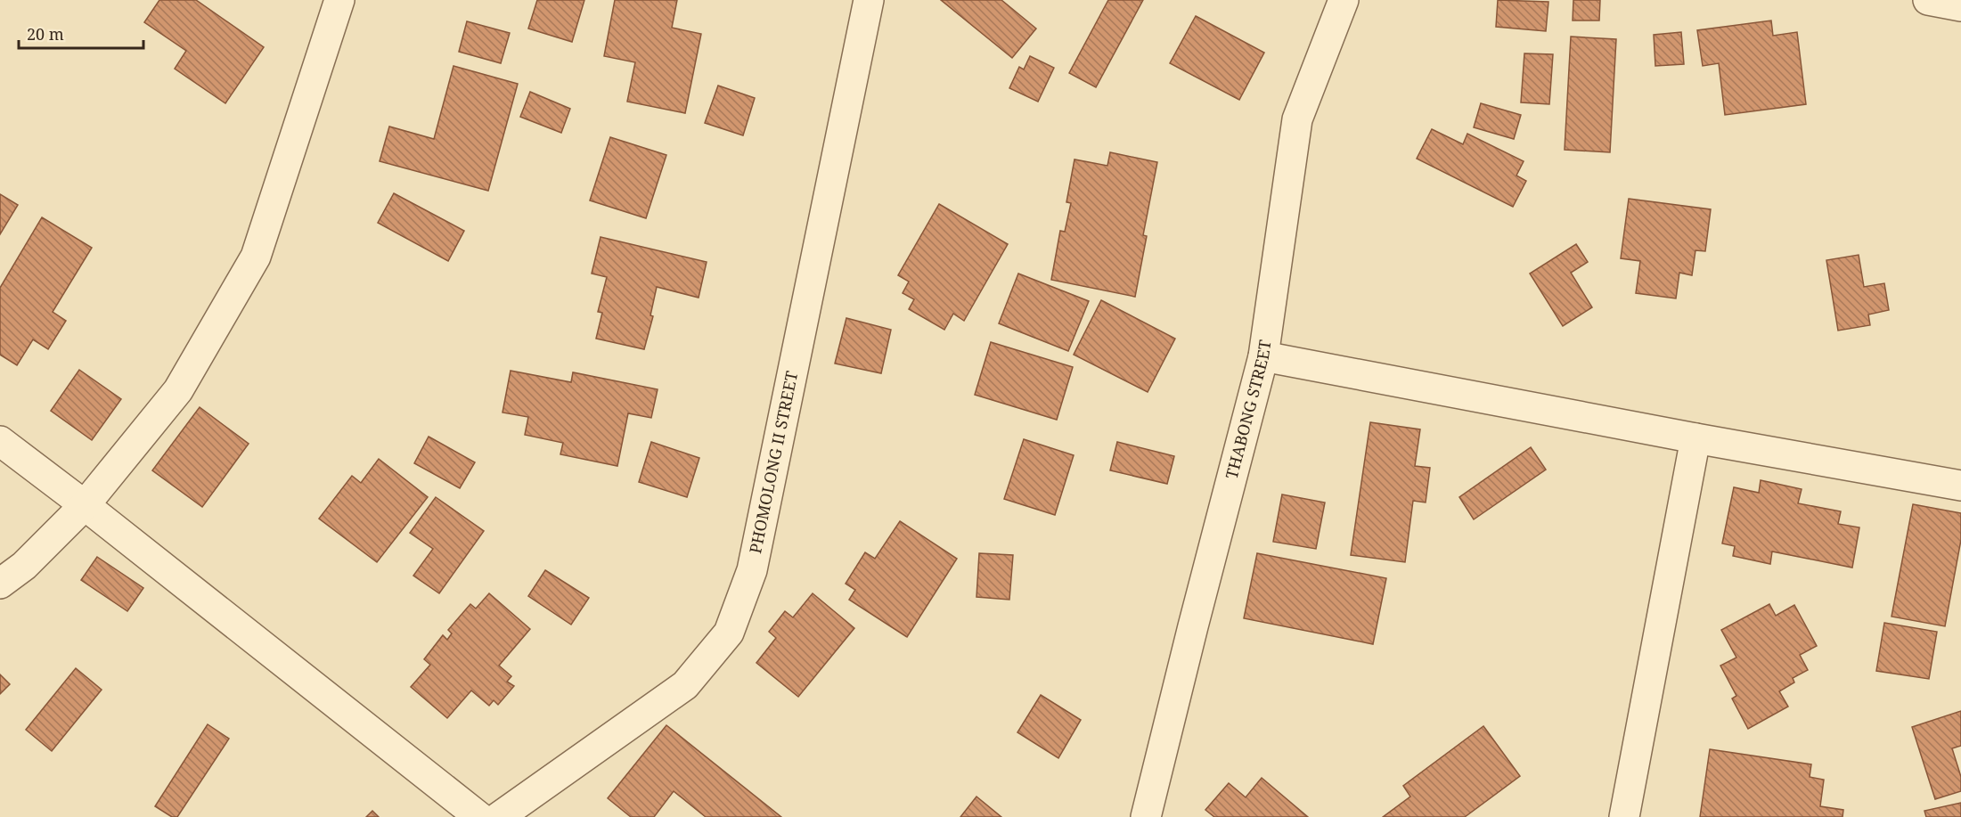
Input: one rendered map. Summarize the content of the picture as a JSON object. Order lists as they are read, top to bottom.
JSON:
{
  "streets": {
    "street": ["THABONG STREET", "PHOMOLONG II STREET"]
  },
  "scale_bar": "20 m"
}
